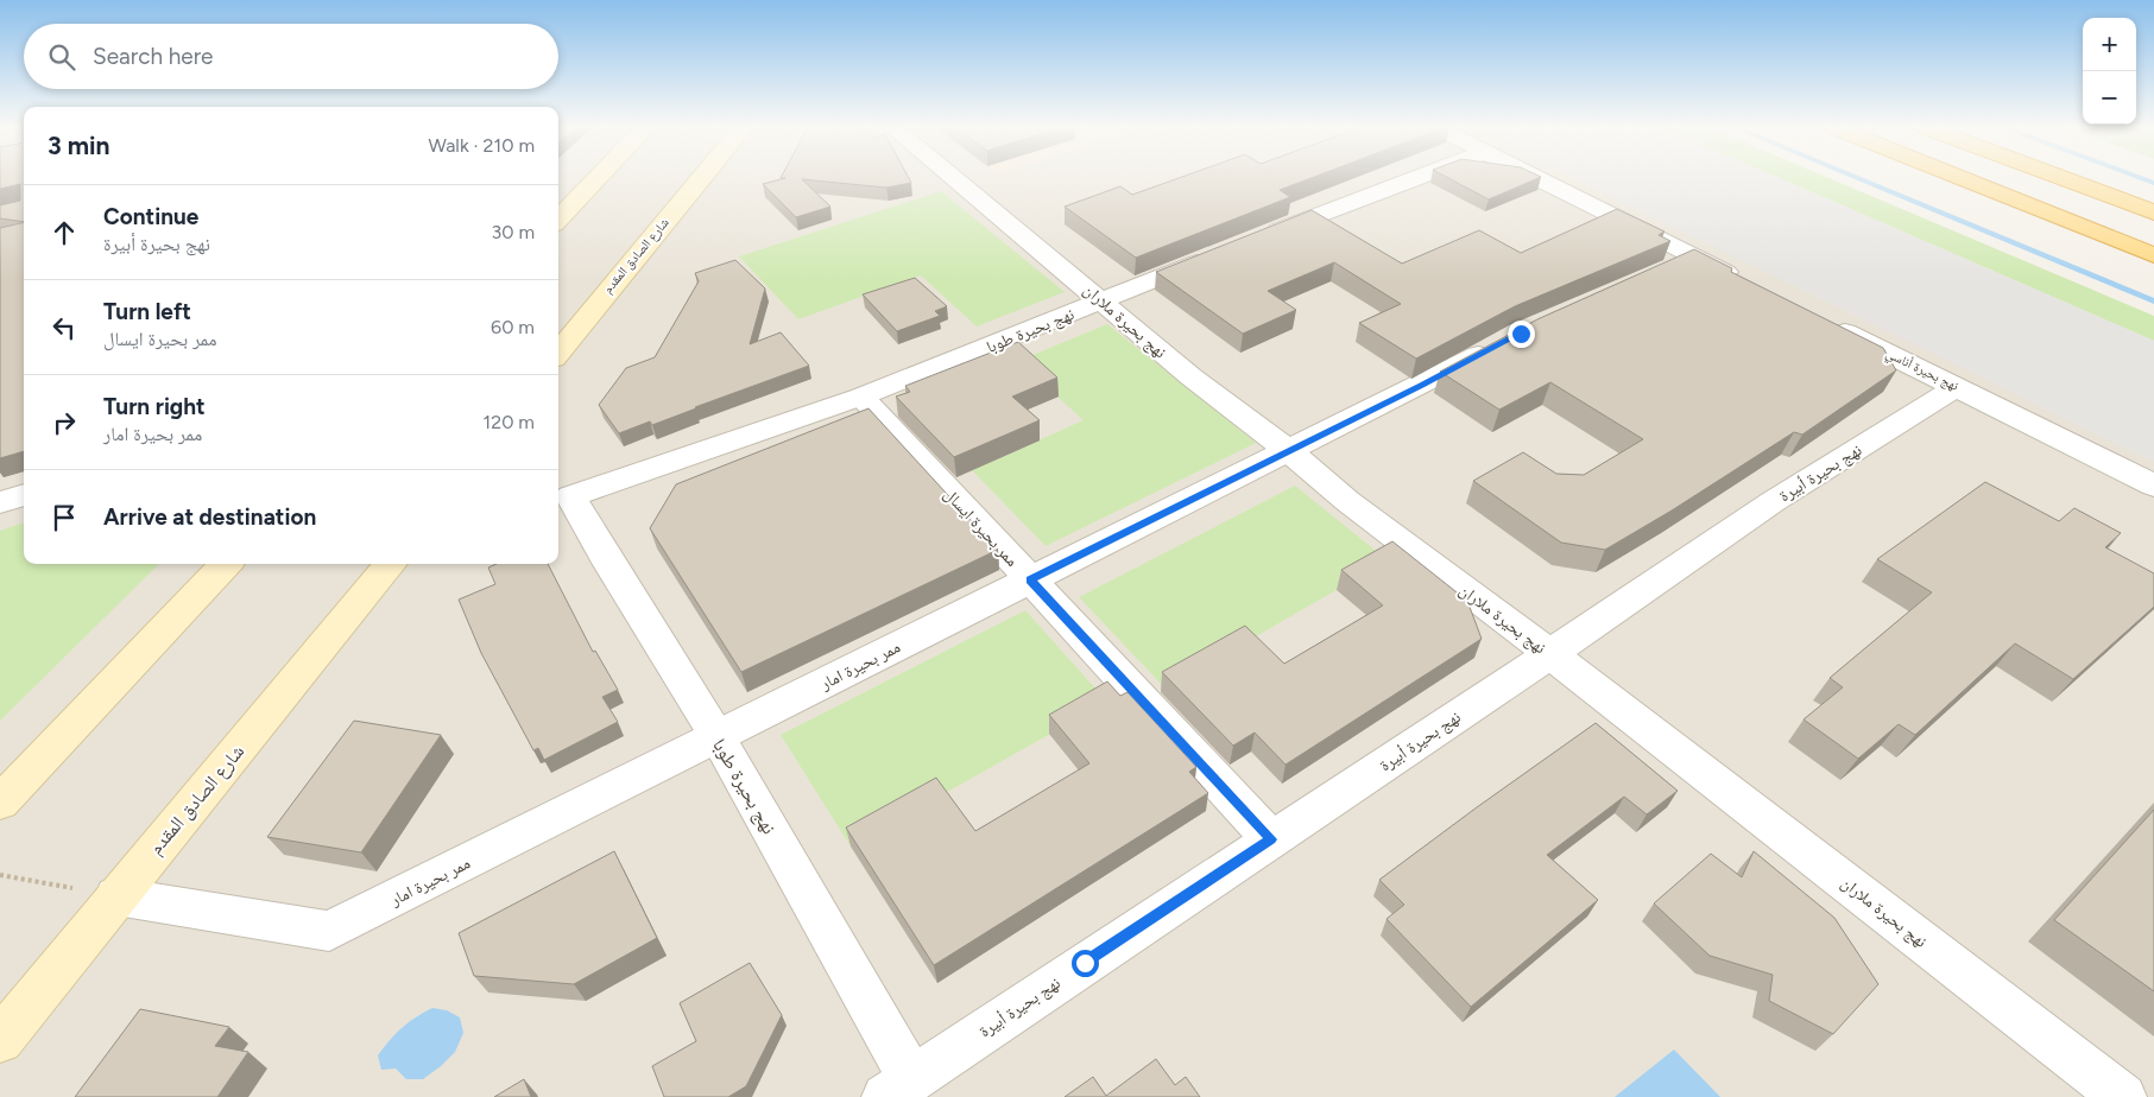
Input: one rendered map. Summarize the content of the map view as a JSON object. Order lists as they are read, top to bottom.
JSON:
{
  "streets": {
    "main road": ["شارع الصادق المقدم"],
    "street": [
      "نهج بحيرة ملاران",
      "نهج بحيرة طوبا",
      "نهج بحيرة أناسي",
      "نهج بحيرة أبيرة",
      "ممر بحيرة ايسال",
      "ممر بحيرة امار"
    ]
  },
  "crossings": [
    ["شارع الصادق المقدم", "ممر بحيرة امار"],
    ["نهج بحيرة ملاران", "نهج بحيرة طوبا"],
    ["نهج بحيرة ملاران", "نهج بحيرة أبيرة"],
    ["نهج بحيرة ملاران", "ممر بحيرة امار"],
    ["نهج بحيرة طوبا", "نهج بحيرة أبيرة"],
    ["نهج بحيرة طوبا", "ممر بحيرة ايسال"],
    ["نهج بحيرة طوبا", "ممر بحيرة امار"],
    ["نهج بحيرة أناسي", "نهج بحيرة أبيرة"],
    ["نهج بحيرة أبيرة", "ممر بحيرة ايسال"],
    ["ممر بحيرة ايسال", "ممر بحيرة امار"]
  ],
  "page": {
    "map_buttons": ["+", "−"],
    "search": "Search here",
    "heading": ["3 min", "Walk · 210 m"],
    "list": [
      ["Continue", "نهج بحيرة أبيرة", "30 m"],
      ["Turn left", "ممر بحيرة ايسال", "60 m"],
      ["Turn right", "ممر بحيرة امار", "120 m"],
      "Arrive at destination"
    ]
  }
}
